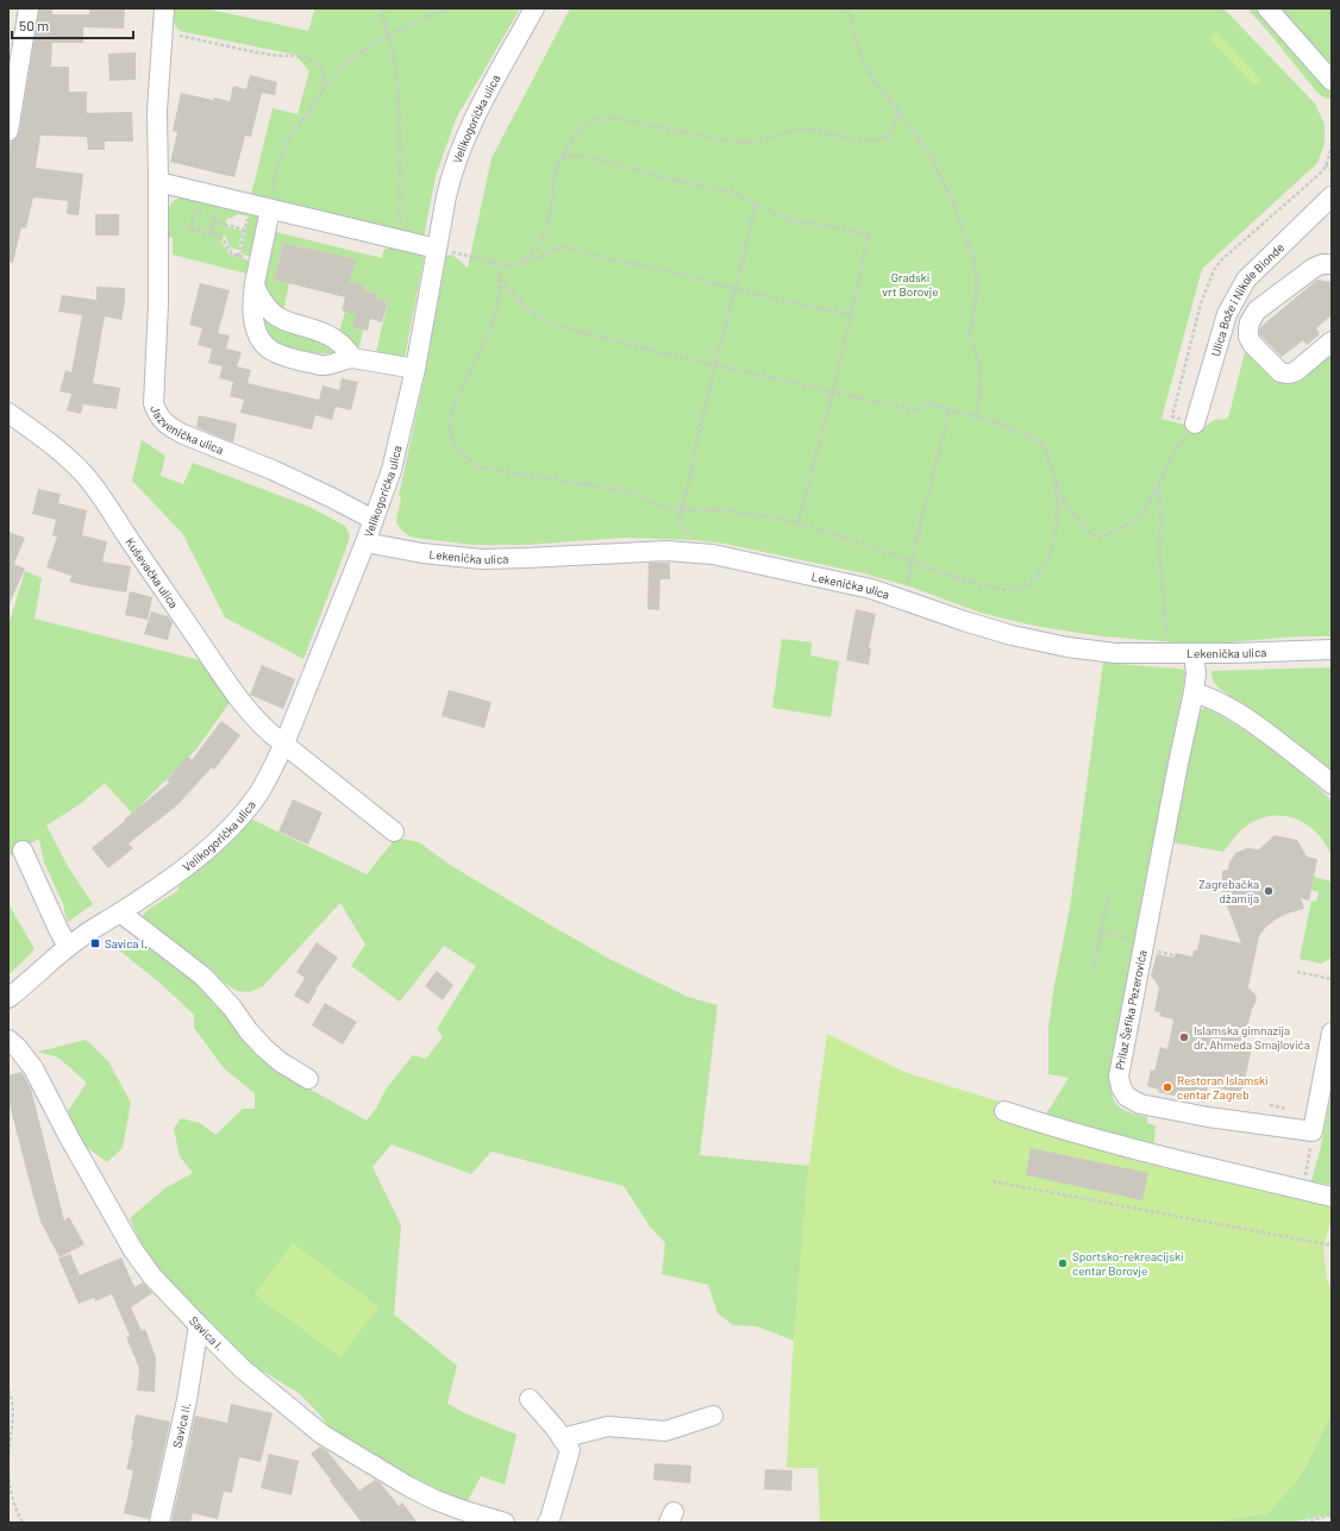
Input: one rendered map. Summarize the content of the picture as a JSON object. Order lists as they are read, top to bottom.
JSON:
{
  "streets": {
    "street": [
      "Velikogorička ulica",
      "Ulica Bože i Nikole Bionde",
      "Jazvenička ulica",
      "Lekenička ulica",
      "Kuševačka ulica",
      "Prilaz Šefika Pezerovića",
      "Savica I.",
      "Savica II."
    ]
  },
  "crossings": [
    ["Velikogorička ulica", "Jazvenička ulica"],
    ["Velikogorička ulica", "Lekenička ulica"],
    ["Velikogorička ulica", "Kuševačka ulica"],
    ["Lekenička ulica", "Prilaz Šefika Pezerovića"],
    ["Savica I.", "Savica II."]
  ],
  "parks": ["Gradski vrt Borovje"],
  "places": {
    "other": [
      "Zagrebačka džamija",
      "Islamska gimnazija dr. Ahmeda Smajlovića",
      "Restoran Islamski centar Zagreb",
      "Sportsko-rekreacijski centar Borovje"
    ],
    "transit": ["Savica I."]
  },
  "scale_bar": "50 m"
}
